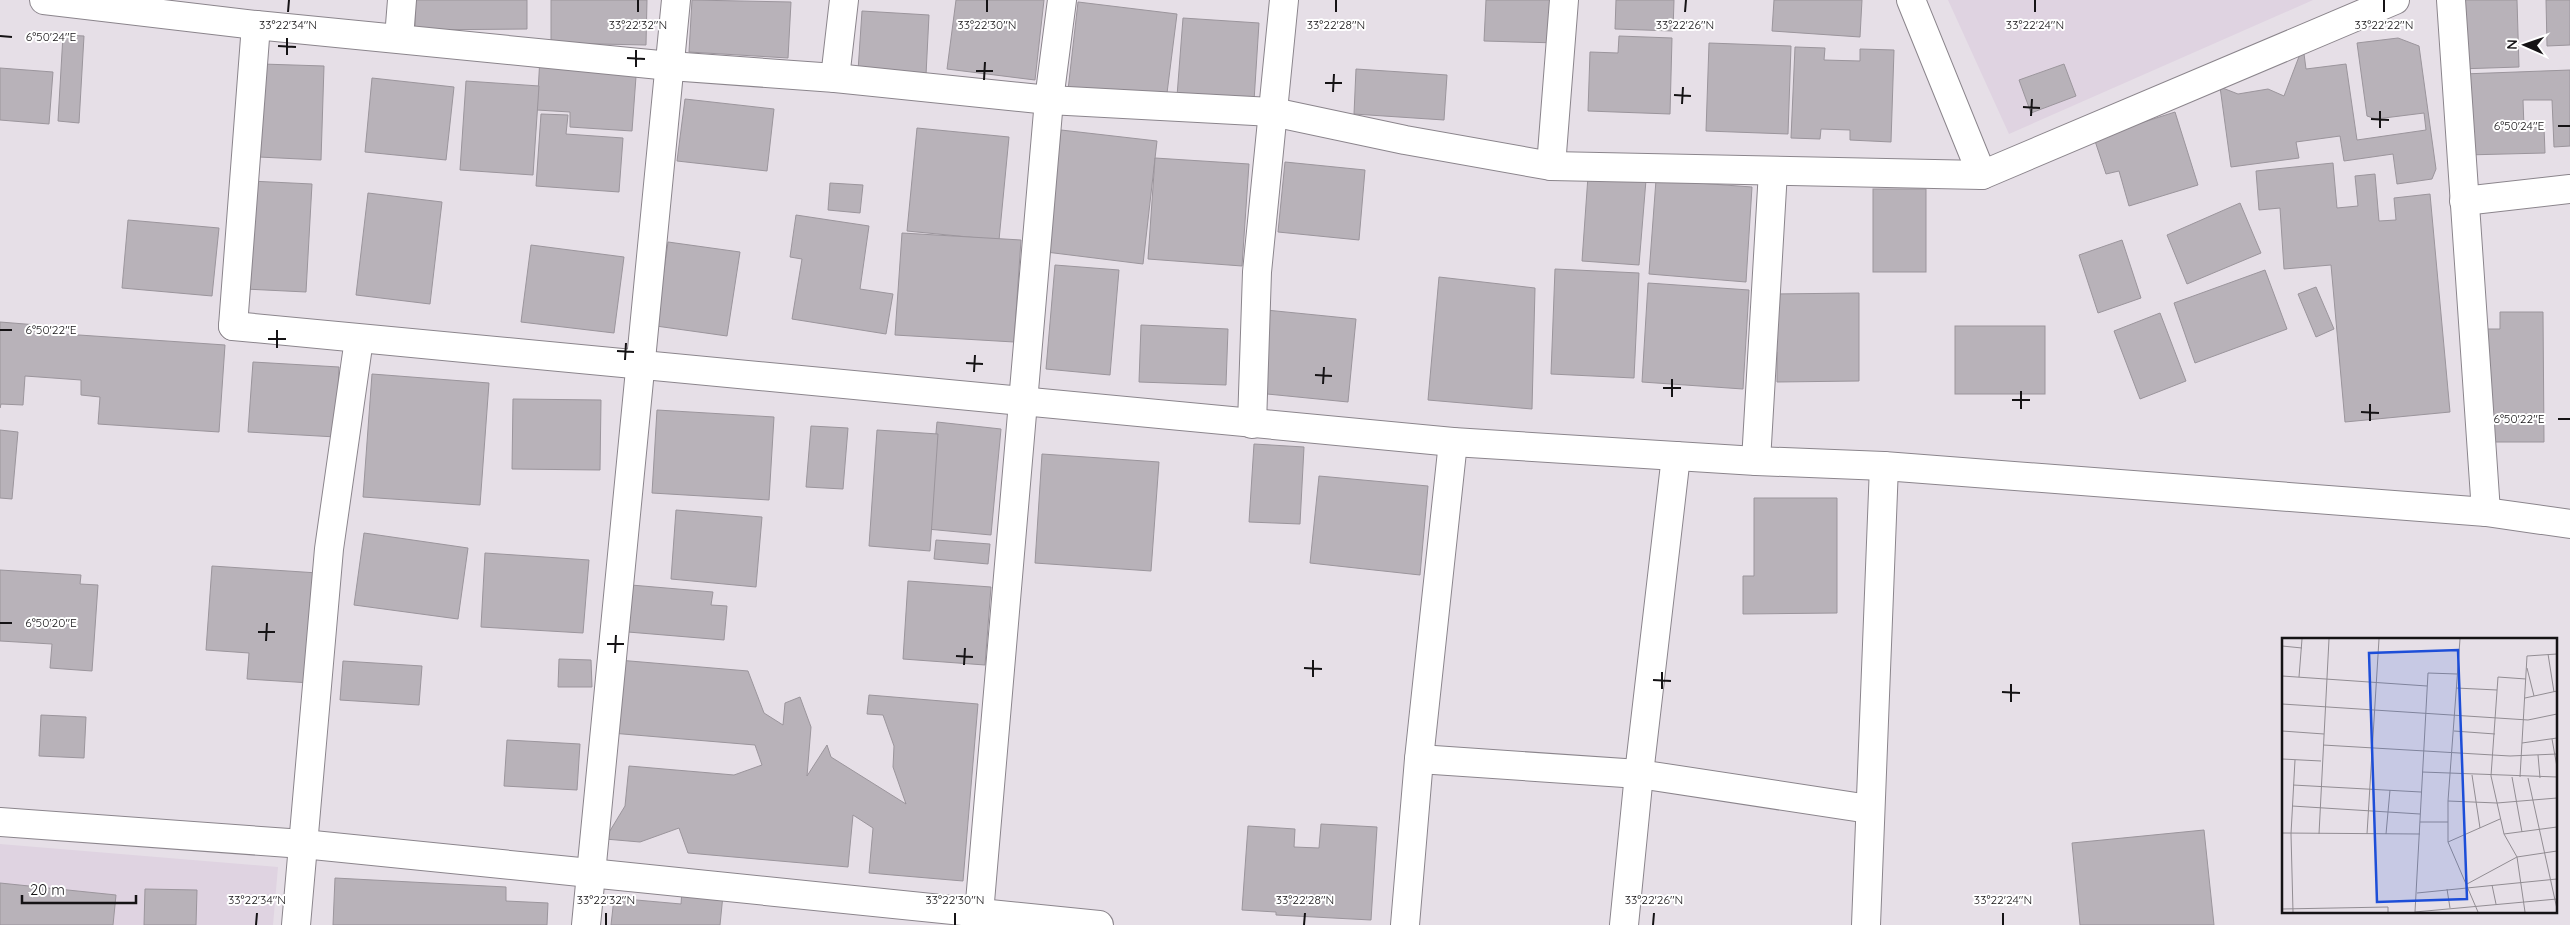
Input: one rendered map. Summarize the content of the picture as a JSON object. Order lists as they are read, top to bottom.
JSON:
{
  "scale_bar": "20 m",
  "north": "left",
  "coordinates": [
    "33°22'34\"N",
    "33°22'32\"N",
    "33°22'30\"N",
    "33°22'28\"N",
    "33°22'26\"N",
    "33°22'24\"N",
    "33°22'22\"N",
    "6°50'24\"E",
    "6°50'22\"E",
    "6°50'20\"E"
  ]
}
